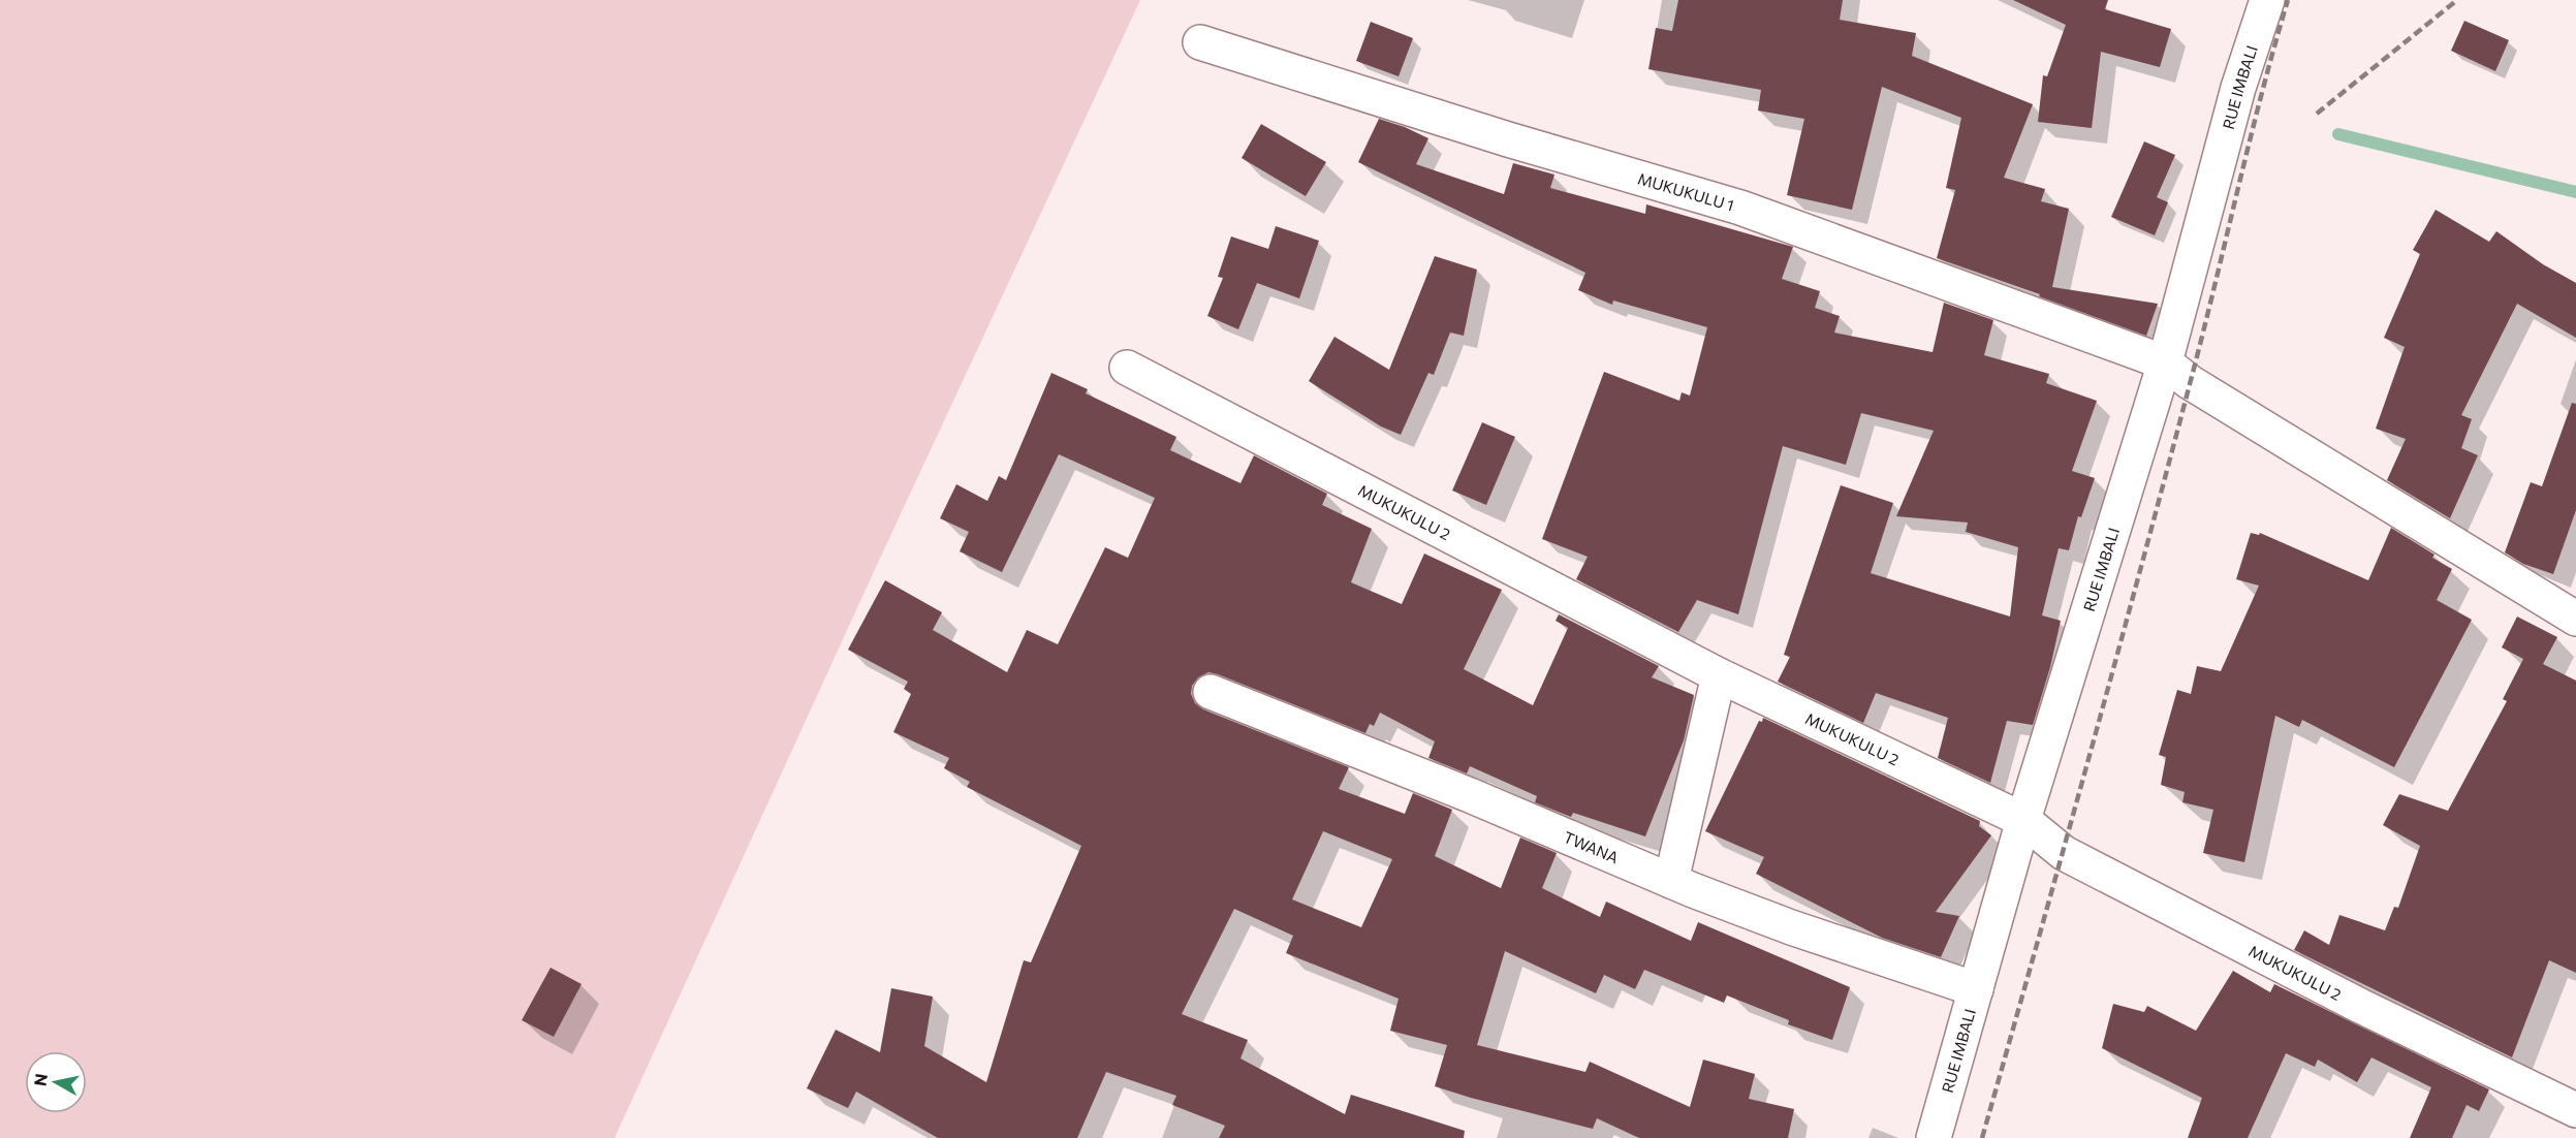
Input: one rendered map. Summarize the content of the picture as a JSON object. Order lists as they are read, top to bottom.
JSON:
{
  "streets": {
    "street": [
      "RUE IMBALI",
      "MUKUKULU 1",
      "MUKUKULU 2",
      "TWANA"
    ]
  },
  "crossings": [
    ["RUE IMBALI", "MUKUKULU 1"],
    ["RUE IMBALI", "MUKUKULU 2"],
    ["RUE IMBALI", "TWANA"]
  ],
  "north": "left"
}
